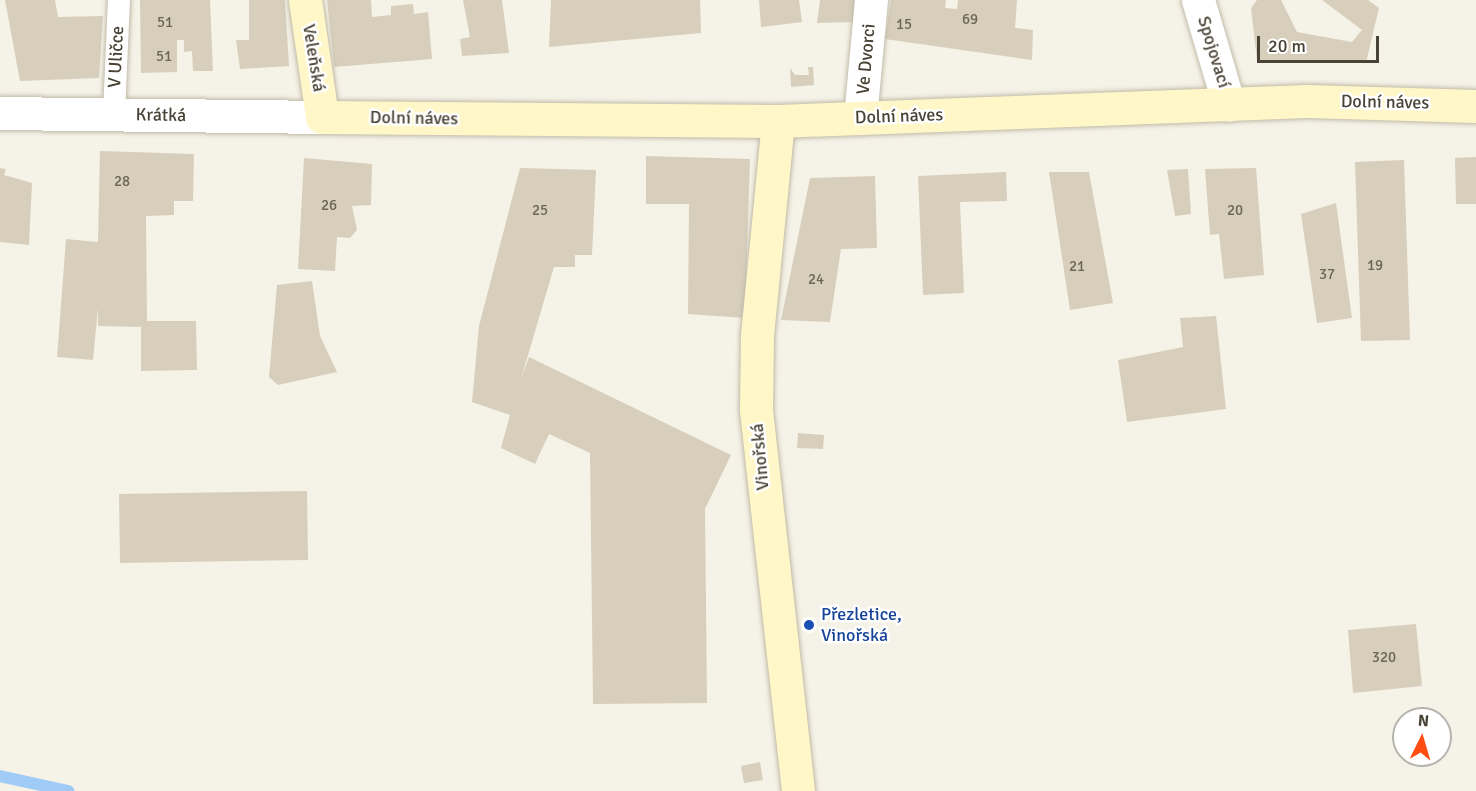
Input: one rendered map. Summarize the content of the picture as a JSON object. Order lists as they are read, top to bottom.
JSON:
{
  "streets": {
    "street": [
      "Spojovací",
      "Veleňská",
      "Ve Dvorci",
      "Dolní náves",
      "Krátká",
      "Vinořská"
    ],
    "lane": ["V Uličce"]
  },
  "crossings": [
    ["Spojovací", "Dolní náves"],
    ["V Uličce", "Krátká"],
    ["Veleňská", "Dolní náves"],
    ["Veleňská", "Krátká"],
    ["Ve Dvorci", "Dolní náves"],
    ["Dolní náves", "Krátká"],
    ["Dolní náves", "Vinořská"]
  ],
  "places": ["Přezletice, Vinořská"],
  "house_numbers": [
    "69",
    "51",
    "15",
    "51",
    "28",
    "26",
    "25",
    "20",
    "19",
    "21",
    "37",
    "24",
    "320"
  ],
  "scale_bar": "20 m",
  "north": "top"
}
